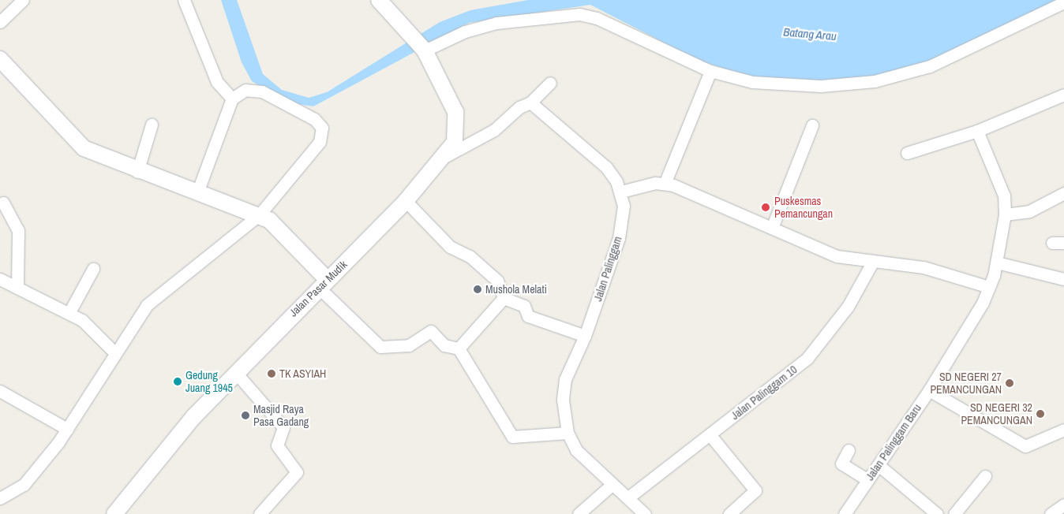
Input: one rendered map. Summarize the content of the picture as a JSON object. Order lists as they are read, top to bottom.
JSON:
{
  "streets": {
    "main road": ["Jalan Pasar Mudik"],
    "street": ["Jalan Palinggam", "Jalan Palinggam 10", "Jalan Palinggam Baru"]
  },
  "crossings": [
    ["Jalan Palinggam", "Jalan Palinggam 10"]
  ],
  "water": ["Batang Arau"],
  "places": [
    "Puskesmas Pemancungan",
    "Mushola Melati",
    "TK ASYIAH",
    "Gedung Juang 1945",
    "SD NEGERI 27 PEMANCUNGAN",
    "SD NEGERI 32 PEMANCUNGAN",
    "Masjid Raya Pasa Gadang"
  ]
}
